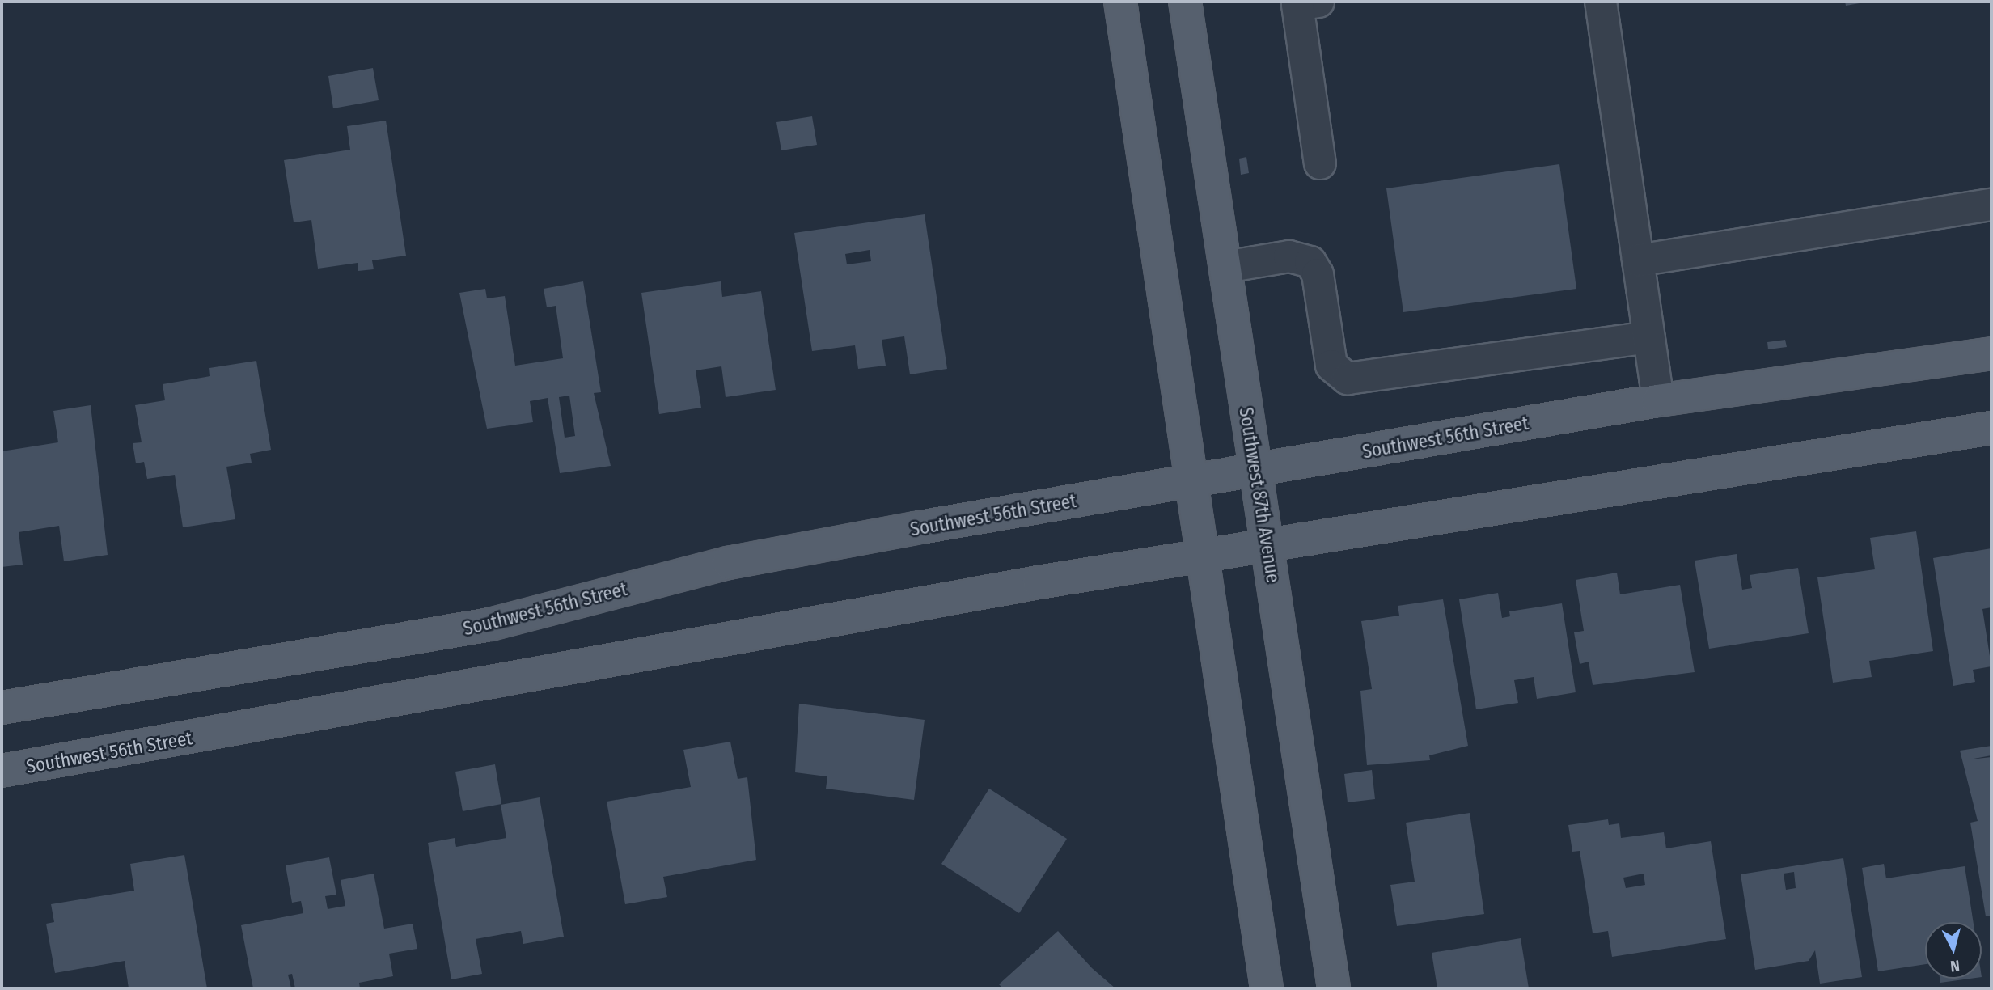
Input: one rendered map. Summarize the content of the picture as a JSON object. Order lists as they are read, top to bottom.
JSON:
{
  "streets": {
    "main road": ["Southwest 56th Street", "Southwest 87th Avenue"]
  },
  "crossings": [
    ["Southwest 56th Street", "Southwest 87th Avenue"]
  ],
  "north": "bottom"
}
